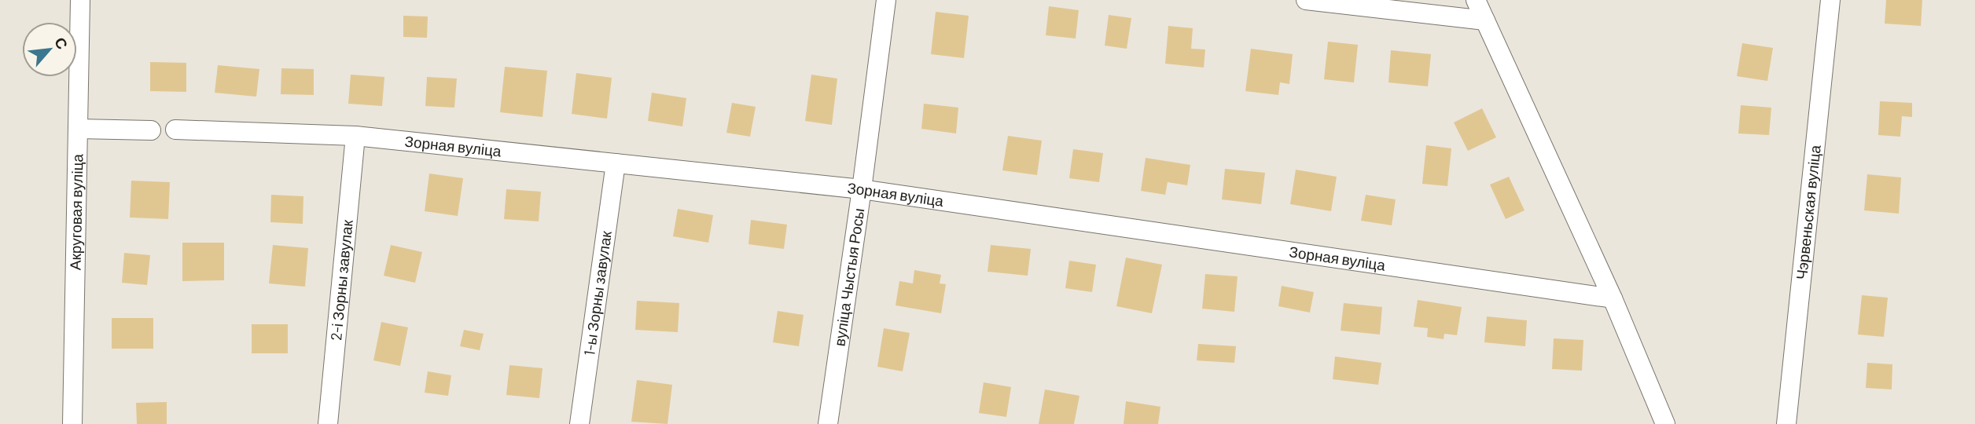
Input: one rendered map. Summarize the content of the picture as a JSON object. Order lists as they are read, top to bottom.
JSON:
{
  "streets": {
    "street": [
      "Зорная вуліца",
      "Акруговая вуліца",
      "Чэрвеньская вуліца",
      "вуліца Чыстыя Росы",
      "2-і Зорны завулак",
      "1-ы Зорны завулак"
    ]
  },
  "crossings": [
    ["Зорная вуліца", "вуліца Чыстыя Росы"],
    ["Зорная вуліца", "2-і Зорны завулак"],
    ["Зорная вуліца", "1-ы Зорны завулак"]
  ],
  "north": "top right"
}
